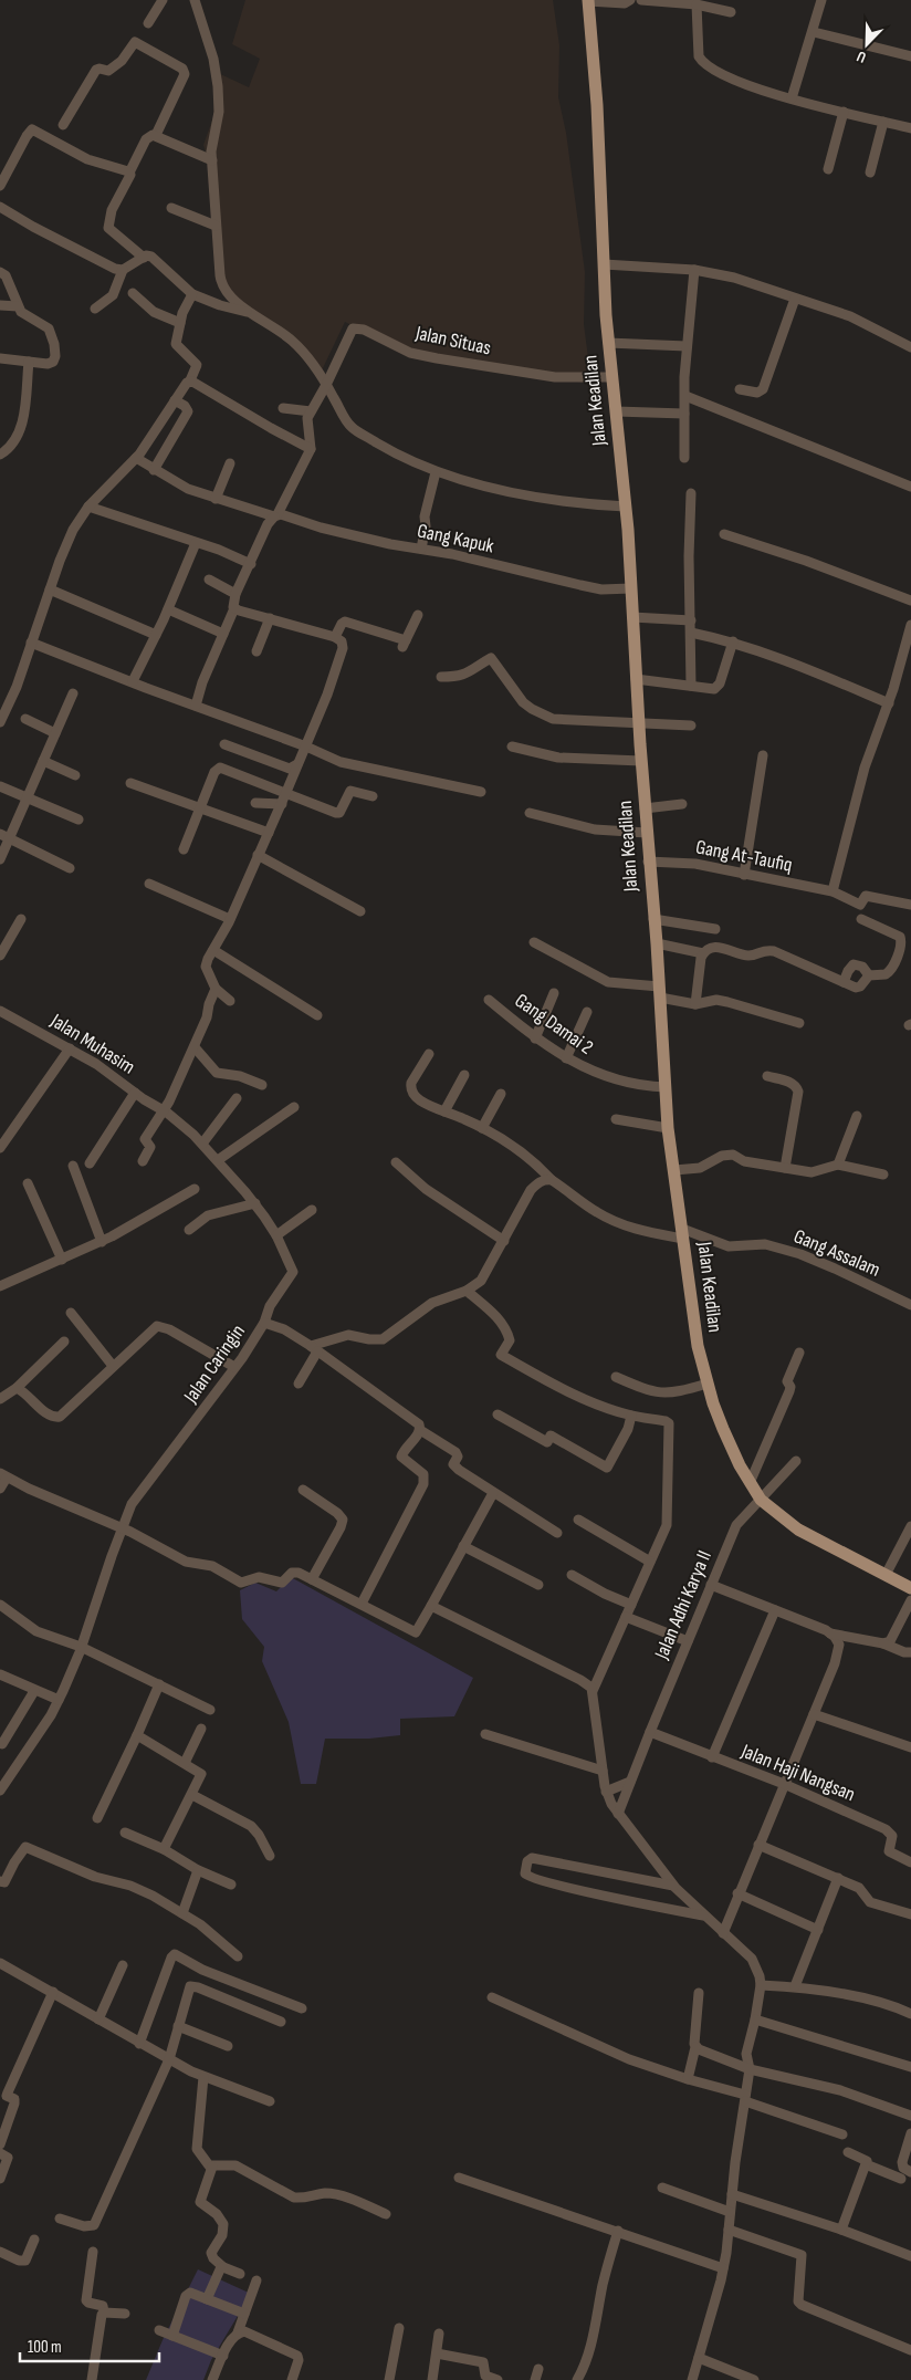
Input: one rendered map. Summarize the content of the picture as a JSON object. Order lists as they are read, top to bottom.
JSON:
{
  "streets": {
    "main road": ["Jalan Keadilan"],
    "street": [
      "Jalan Situas",
      "Gang Kapuk",
      "Gang At-Taufiq",
      "Gang Damai 2",
      "Jalan Muhasim",
      "Gang Assalam",
      "Jalan Caringin",
      "Jalan Adhi Karya II",
      "Jalan Haji Nangsan"
    ]
  },
  "crossings": [
    ["Jalan Situas", "Jalan Keadilan"],
    ["Jalan Keadilan", "Gang Kapuk"],
    ["Jalan Keadilan", "Gang At-Taufiq"],
    ["Jalan Keadilan", "Gang Damai 2"],
    ["Jalan Keadilan", "Gang Assalam"],
    ["Jalan Keadilan", "Jalan Adhi Karya II"],
    ["Jalan Muhasim", "Jalan Caringin"],
    ["Jalan Adhi Karya II", "Jalan Haji Nangsan"]
  ],
  "scale_bar": "100 m",
  "north": "bottom left"
}
